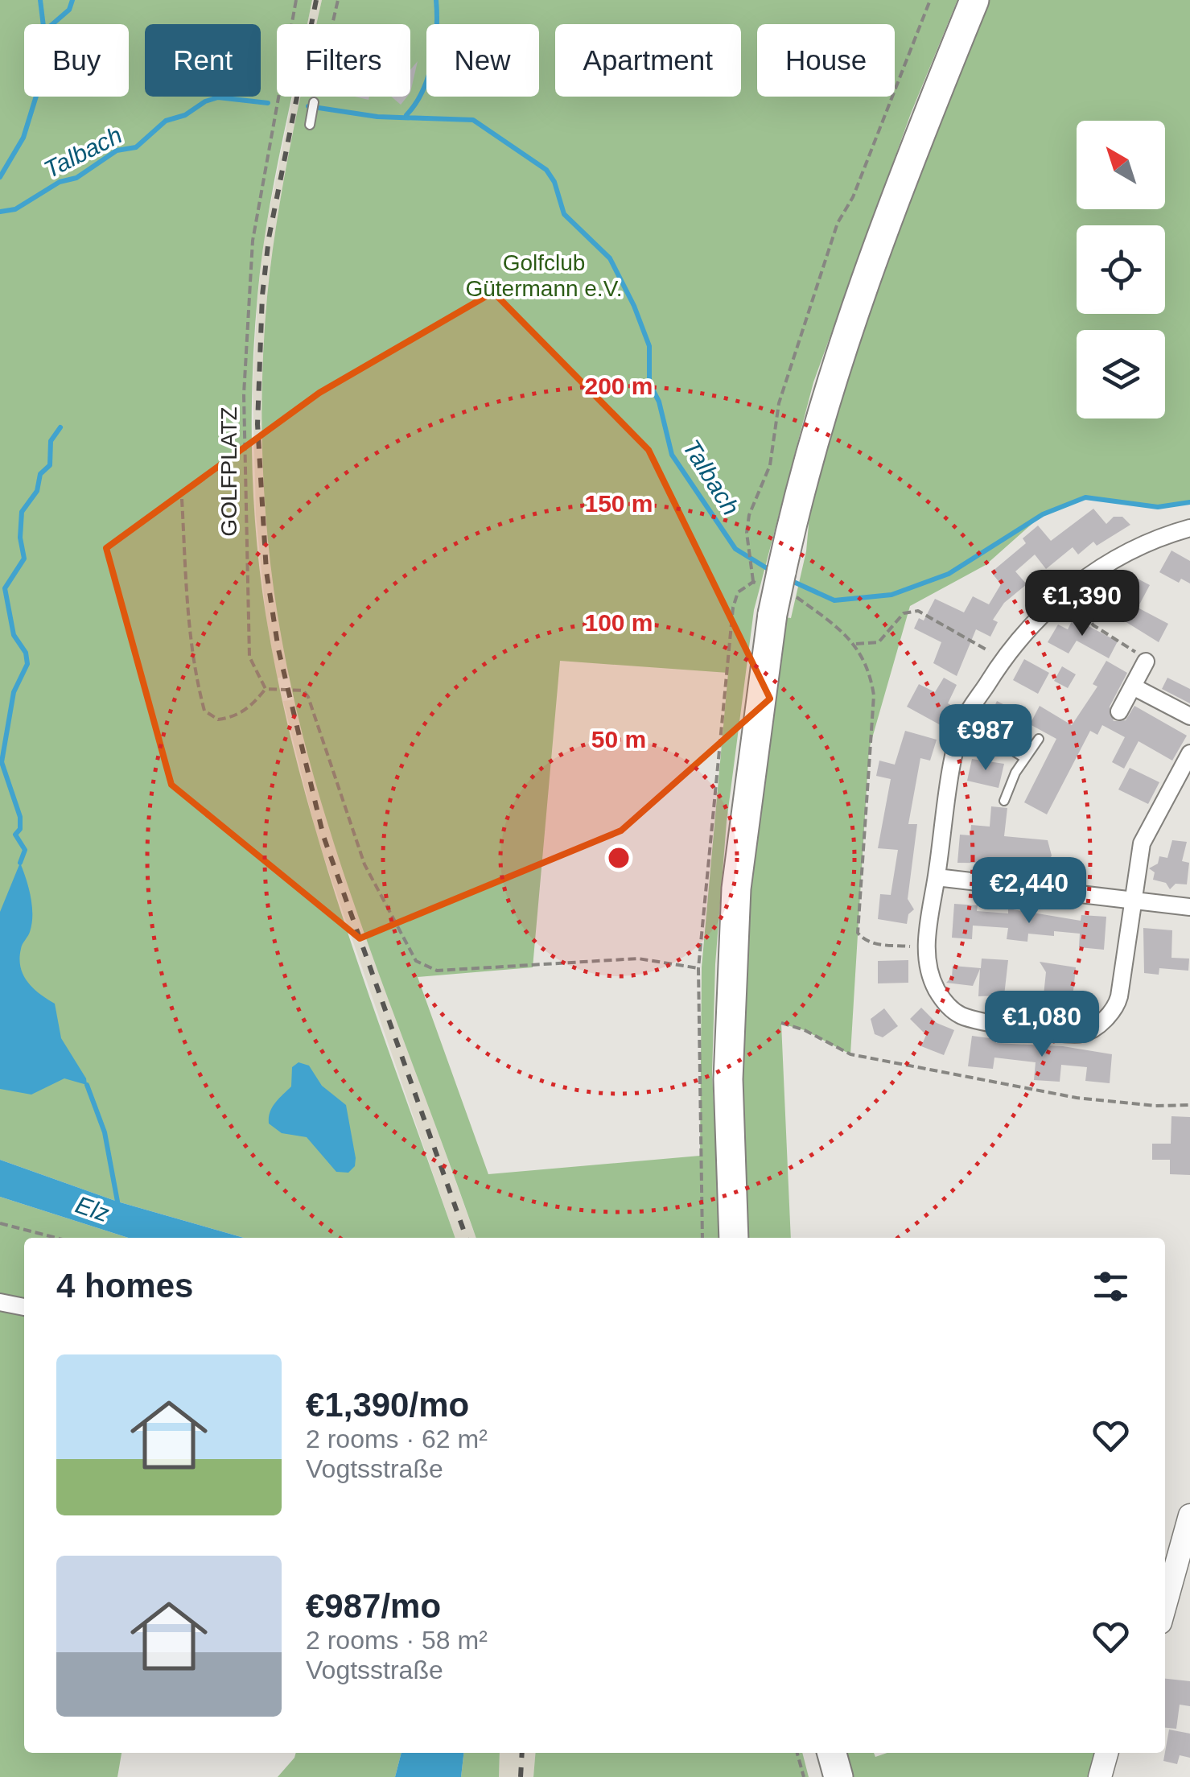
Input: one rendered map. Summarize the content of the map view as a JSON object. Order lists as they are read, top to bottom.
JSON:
{
  "streets": {
    "path": ["GOLFPLATZ"]
  },
  "water": ["Talbach", "Elz"],
  "parks": ["Golfclub Gütermann e.V."],
  "north": "top left",
  "page": {
    "chip": [
      "Buy",
      "Rent",
      "Filters",
      "New",
      "Apartment",
      "House"
    ],
    "price": [
      "€1,390",
      "€987",
      "€2,440",
      "€1,080"
    ],
    "heading": "4 homes",
    "list": [
      {
        "name": "€1,390/mo",
        "note": "2 rooms · 62 m² · Vogtsstraße"
      },
      {
        "name": "€987/mo",
        "note": "2 rooms · 58 m² · Vogtsstraße"
      }
    ]
  },
  "rings": [
    "200 m",
    "150 m",
    "100 m",
    "50 m"
  ]
}
